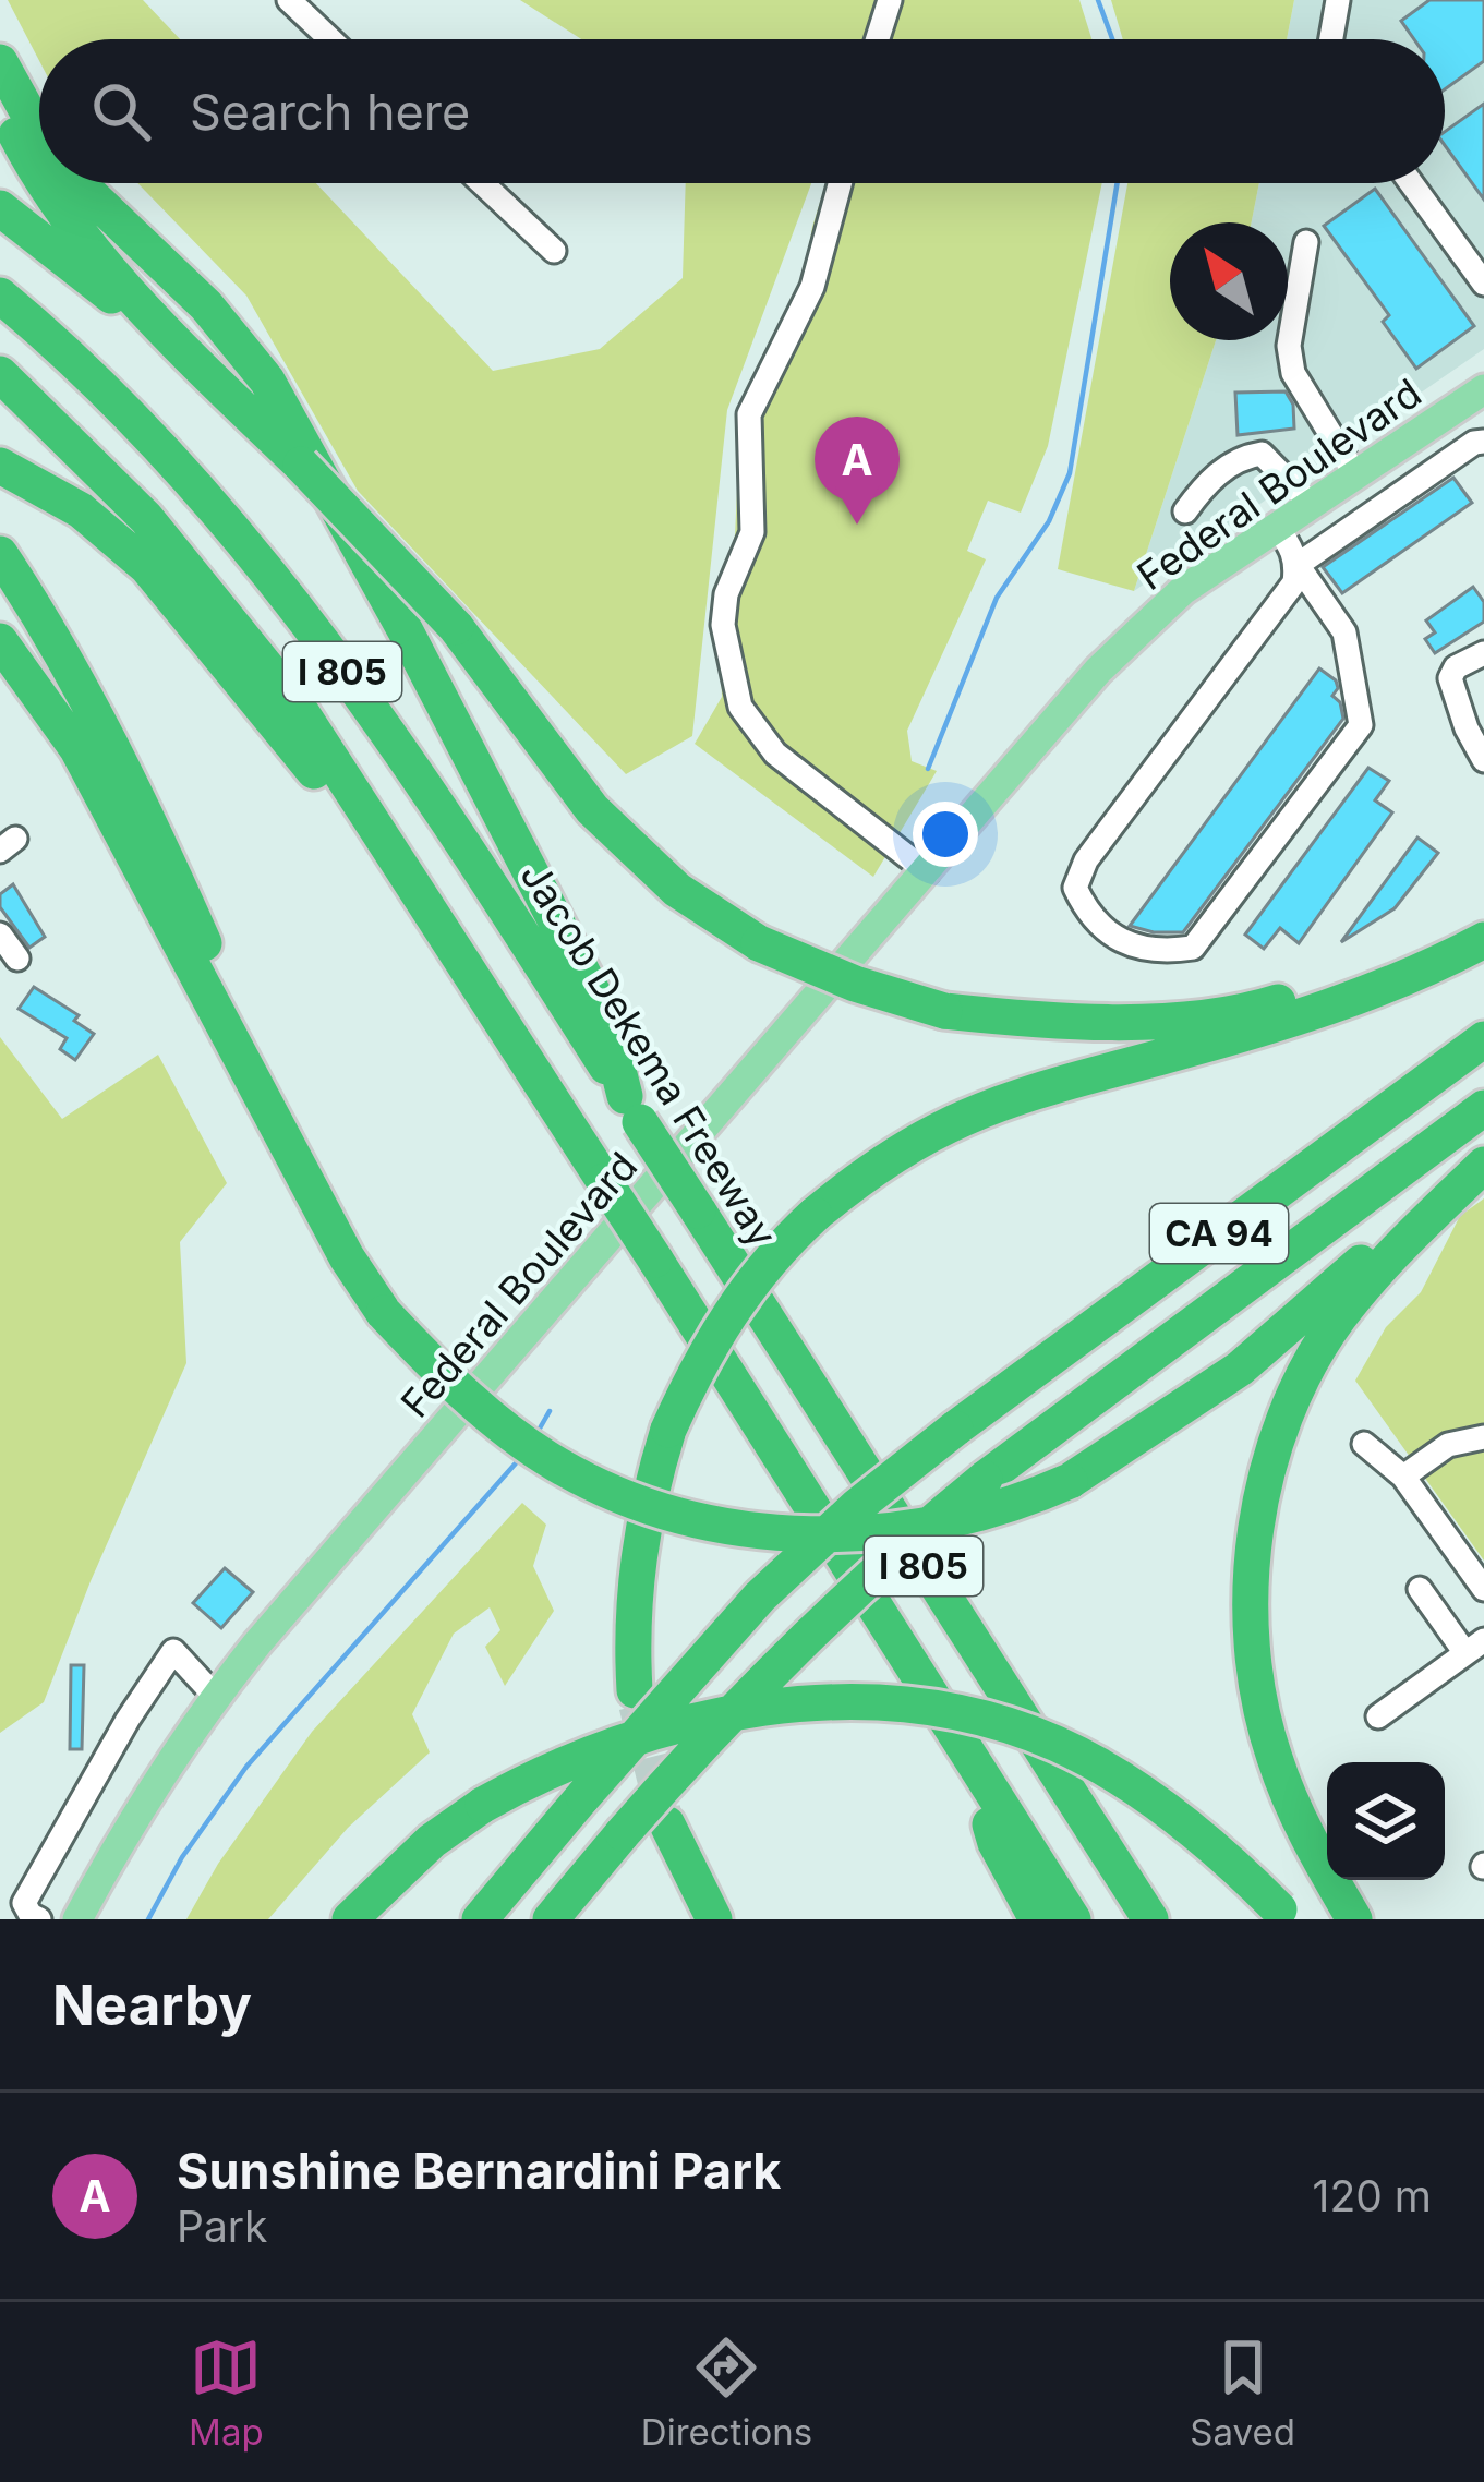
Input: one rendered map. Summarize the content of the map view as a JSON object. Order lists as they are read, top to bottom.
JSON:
{
  "streets": {
    "highway": ["I 805", "Jacob Dekema Freeway", "CA 94"],
    "main road": ["Federal Boulevard"]
  },
  "north": "top left",
  "page": {
    "search": "Search here",
    "pins": "A",
    "heading": "Nearby",
    "list": [
      {
        "mark": "A",
        "name": "Sunshine Bernardini Park",
        "note": "Park",
        "value": "120 m"
      }
    ],
    "nav": ["Map", "Directions", "Saved"]
  }
}
